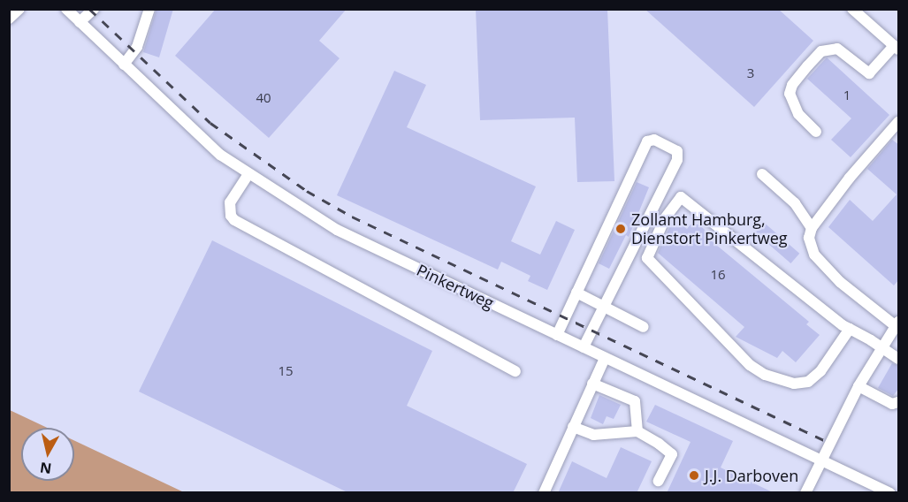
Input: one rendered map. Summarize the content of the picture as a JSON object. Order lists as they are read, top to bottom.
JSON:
{
  "streets": {
    "street": ["Pinkertweg"]
  },
  "places": ["Zollamt Hamburg, Dienstort Pinkertweg", "J.J. Darboven"],
  "house_numbers": [
    "3",
    "1",
    "40",
    "16",
    "15"
  ],
  "north": "bottom"
}
